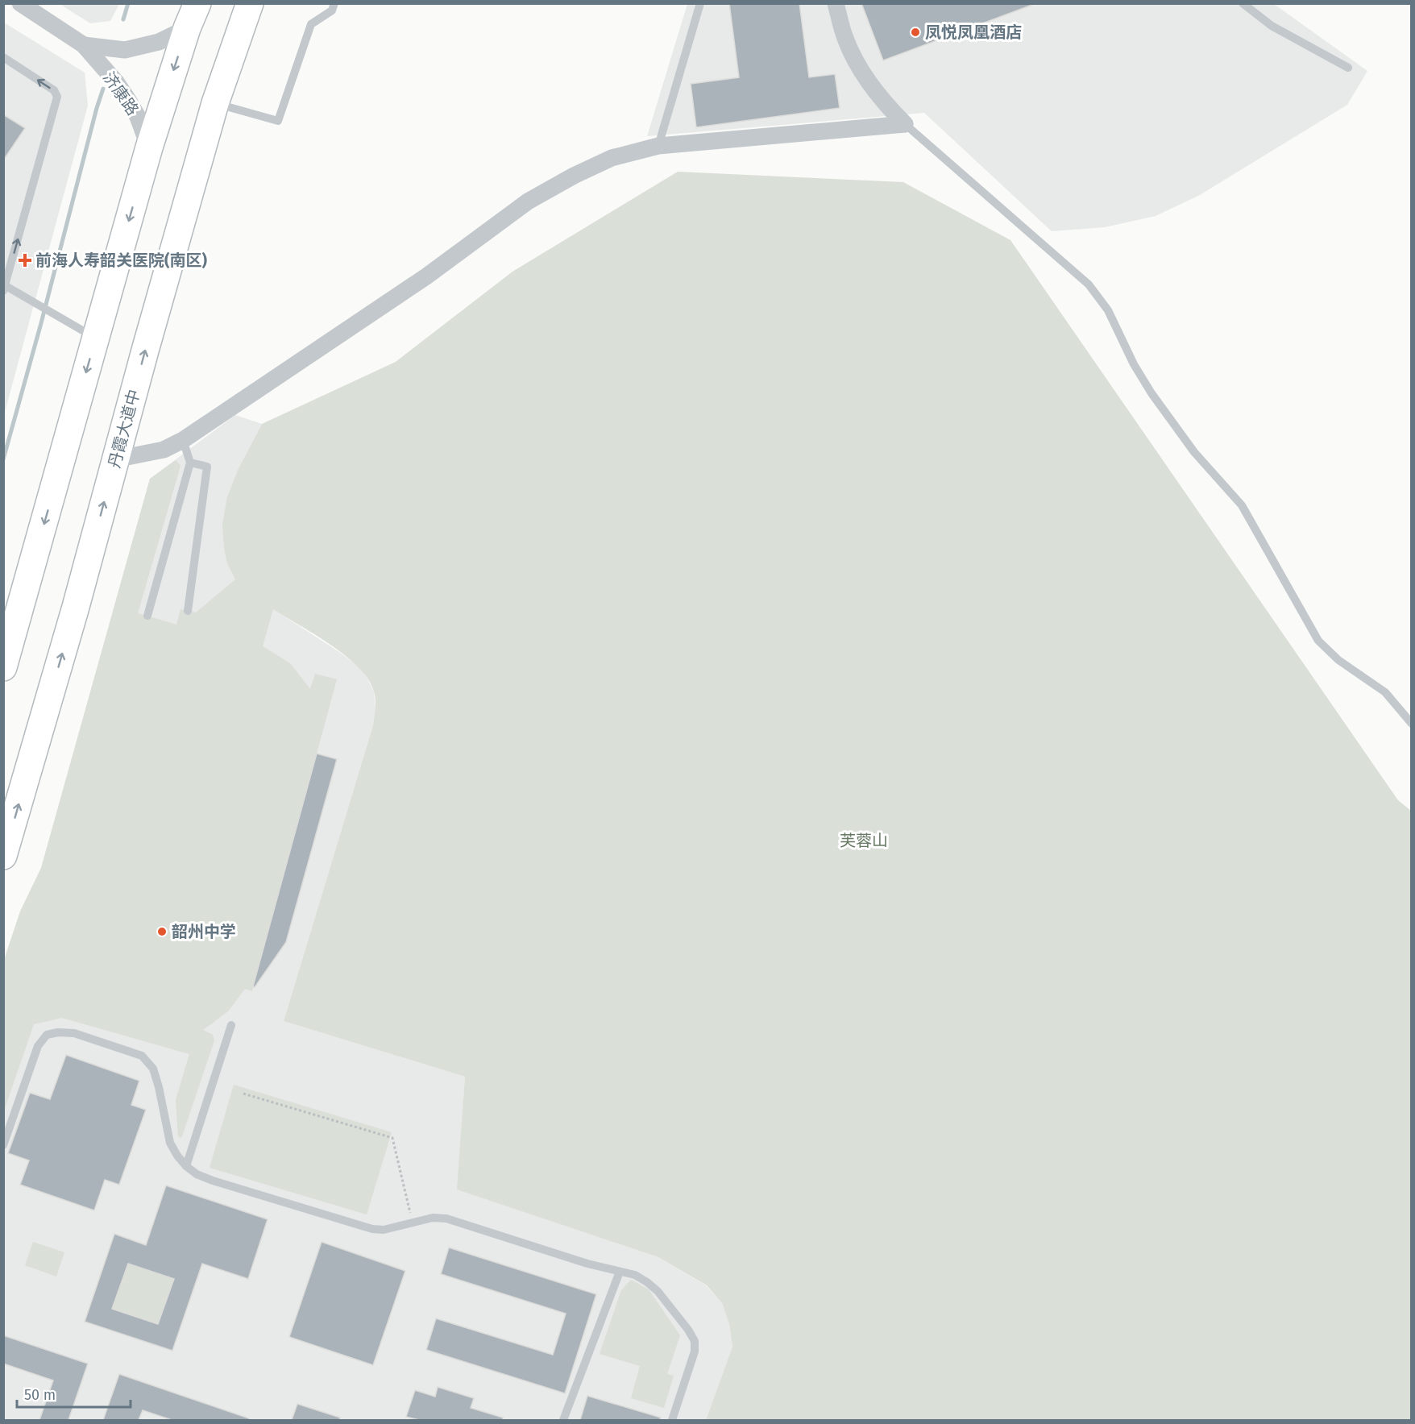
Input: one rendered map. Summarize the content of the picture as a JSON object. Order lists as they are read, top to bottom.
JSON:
{
  "streets": {
    "main road": ["丹霞大道中"],
    "street": ["济康路"]
  },
  "parks": ["芙蓉山"],
  "places": {
    "other": ["凤悦凤凰酒店", "韶州中学"],
    "health": ["前海人寿韶关医院(南区)"]
  },
  "scale_bar": "50 m"
}
